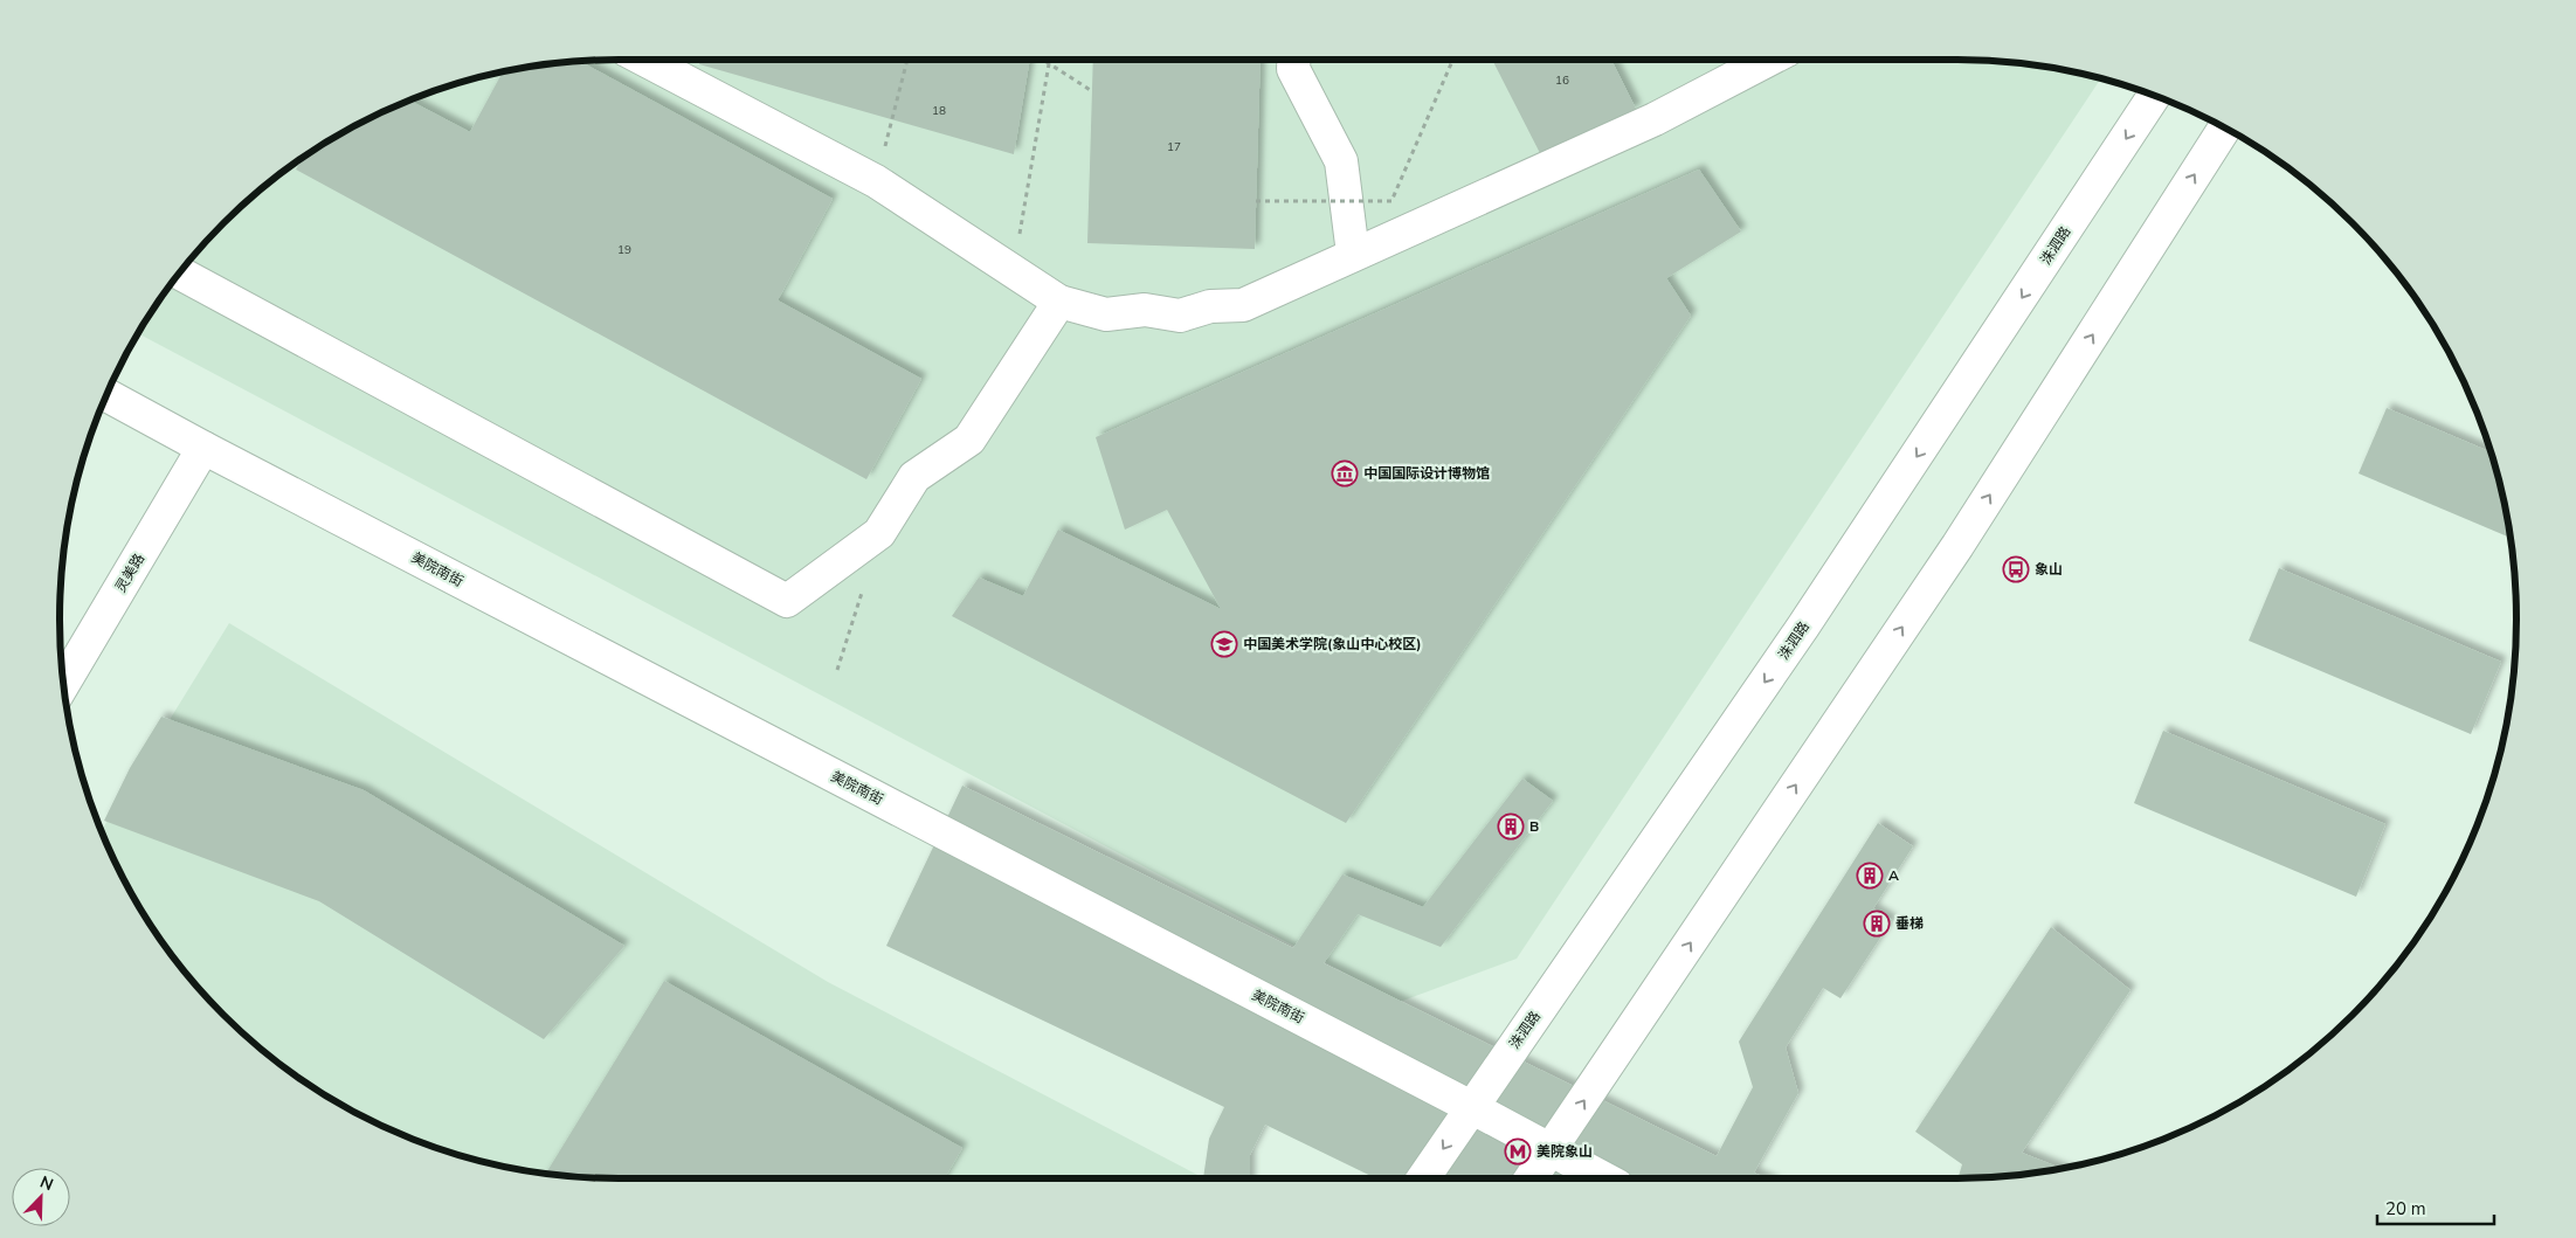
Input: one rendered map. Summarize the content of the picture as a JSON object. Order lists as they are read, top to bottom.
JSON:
{
  "streets": {
    "street": ["洙泗路", "美院南街", "灵美路"]
  },
  "crossings": [
    ["洙泗路", "美院南街"],
    ["美院南街", "灵美路"]
  ],
  "places": {
    "museum": ["中国国际设计博物馆"],
    "bus stop": ["象山"],
    "school or university": ["中国美术学院(象山中心校区)"],
    "building": ["B", "A", "垂梯"],
    "metro station": ["美院象山"]
  },
  "house_numbers": [
    "16",
    "18",
    "17",
    "19"
  ],
  "scale_bar": "20 m",
  "north": "top right"
}
